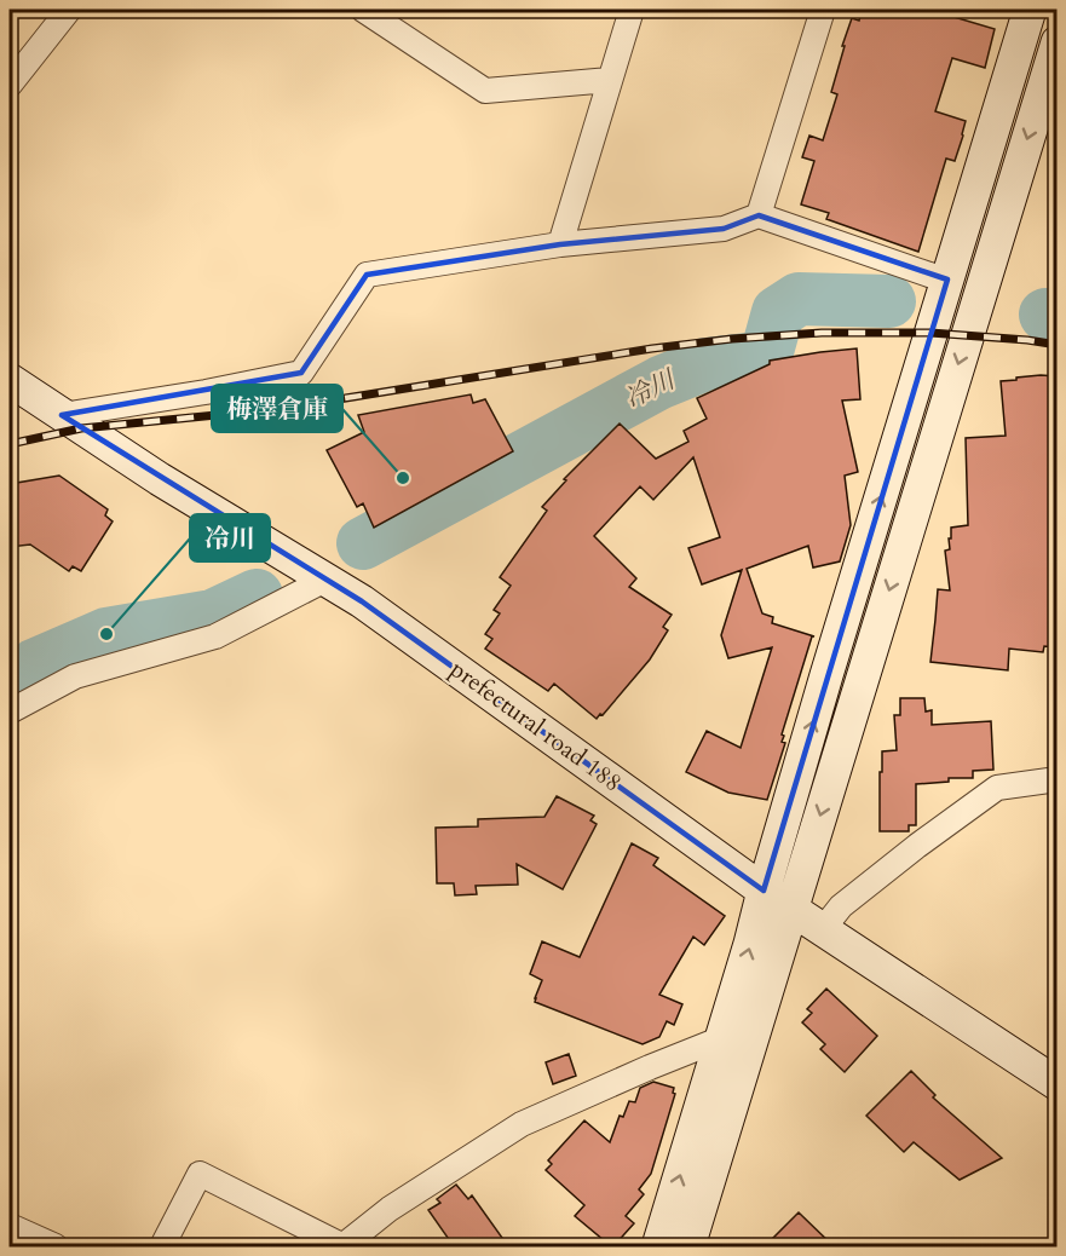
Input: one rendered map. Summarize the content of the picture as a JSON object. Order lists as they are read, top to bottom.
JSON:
{
  "streets": {
    "street": ["prefectural road 188"]
  },
  "water": ["冷川"],
  "places": ["梅澤倉庫", "冷川"]
}
